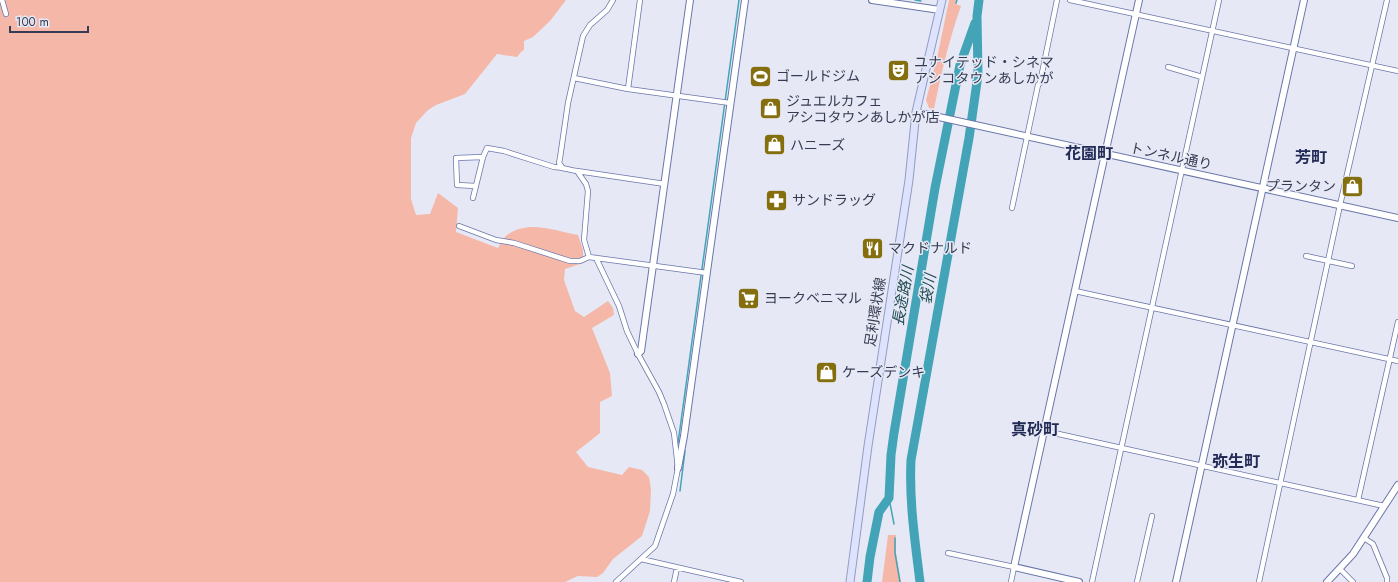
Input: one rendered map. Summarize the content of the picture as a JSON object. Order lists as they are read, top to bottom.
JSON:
{
  "streets": {
    "main road": ["足利環状線"],
    "street": ["トンネル通り"]
  },
  "crossings": [
    ["トンネル通り", "足利環状線"]
  ],
  "districts": [
    "花園町",
    "芳町",
    "真砂町",
    "弥生町"
  ],
  "water": ["袋川", "長途路川"],
  "places": {
    "theatre": ["ユナイテッド・シネマ アシコタウンあしかが"],
    "sports": ["ゴールドジム"],
    "shop": [
      "ジュエルカフェ アシコタウンあしかが店",
      "ハニーズ",
      "プランタン",
      "ケーズデンキ"
    ],
    "pharmacy": ["サンドラッグ"],
    "restaurant": ["マクドナルド"],
    "supermarket": ["ヨークベニマル"]
  },
  "scale_bar": "100 m"
}
